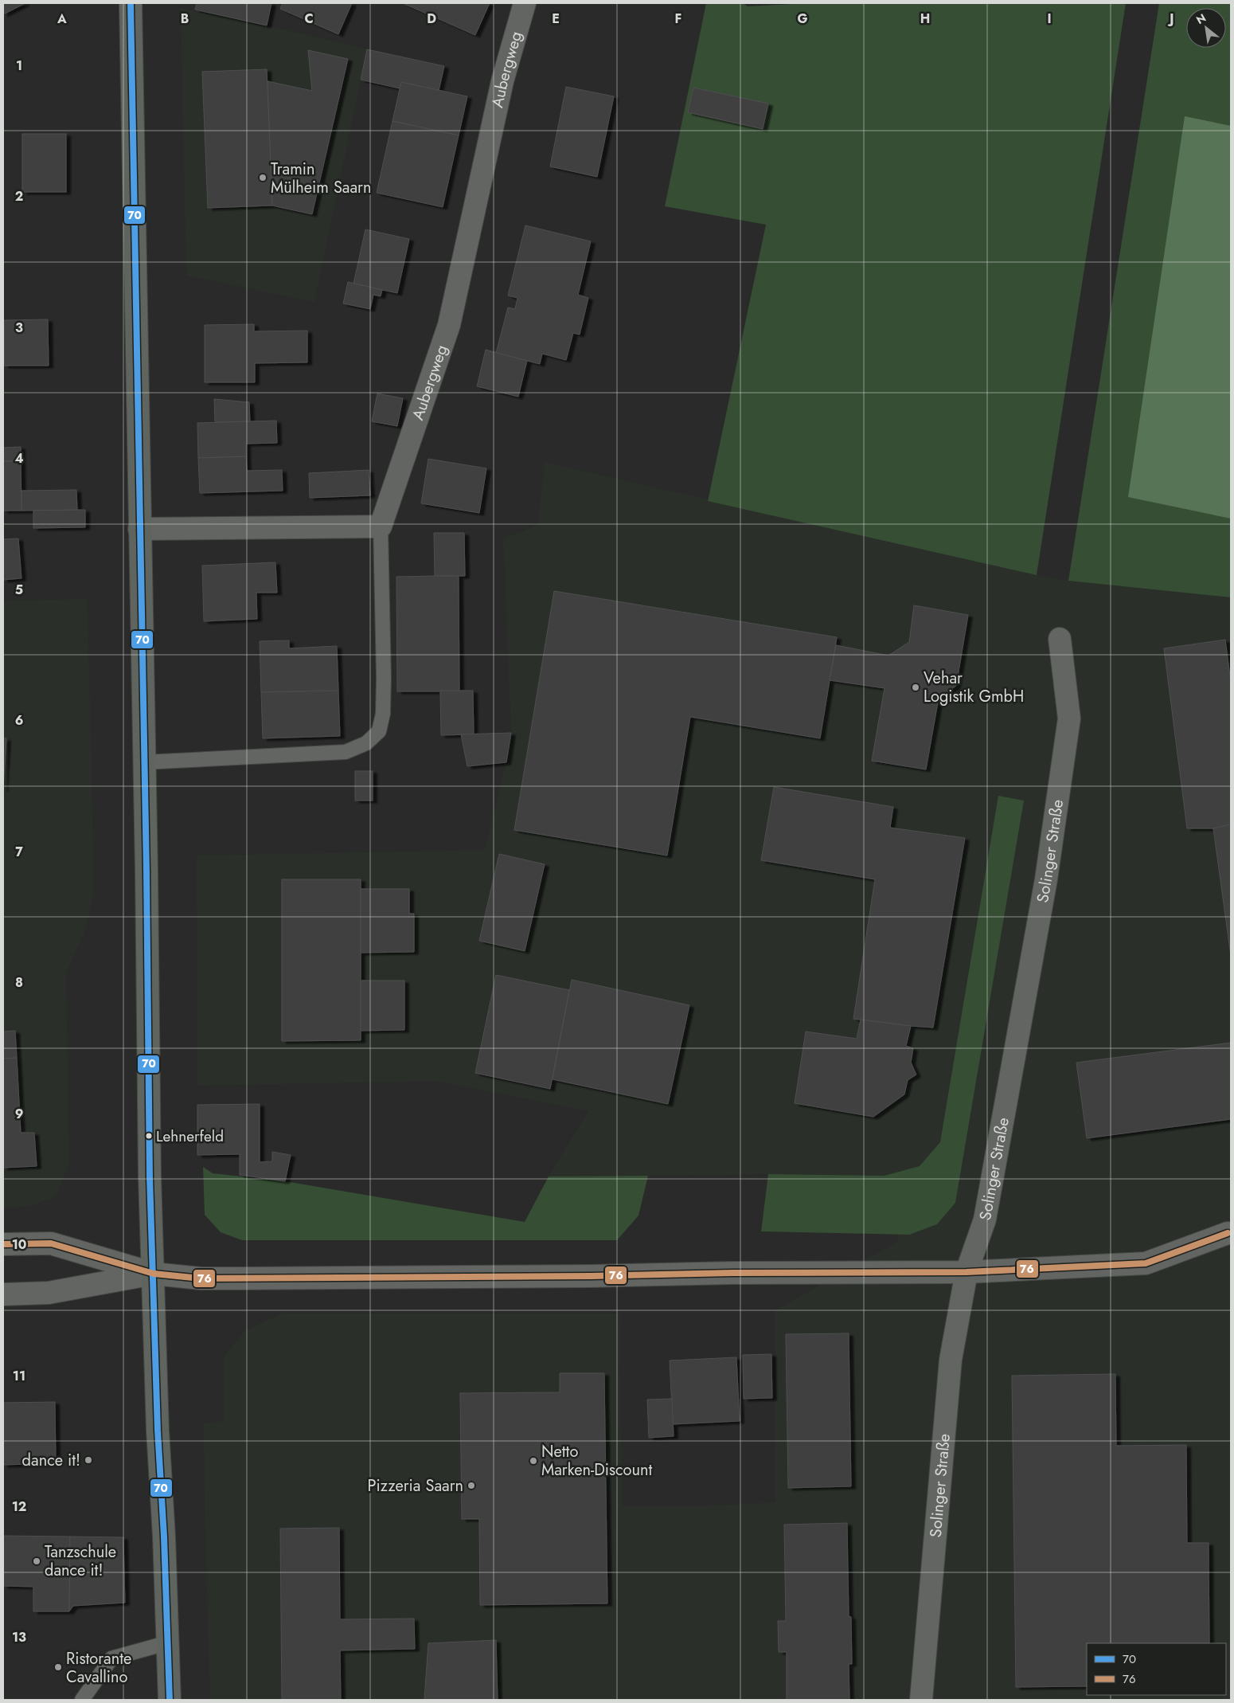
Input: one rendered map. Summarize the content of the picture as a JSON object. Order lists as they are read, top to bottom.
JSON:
{
  "streets": {
    "street": ["Aubergweg", "Solinger Straße"]
  },
  "places": [
    "Tramin Mülheim Saarn",
    "Vehar Logistik GmbH",
    "Lehnerfeld",
    "dance it!",
    "Netto Marken-Discount",
    "Pizzeria Saarn",
    "Tanzschule dance it!",
    "Ristorante Cavallino"
  ],
  "lines": ["transit line 70", "transit line 76"],
  "legend": ["70", "76"],
  "north": "top left",
  "grid": {
    "columns": [
      "A",
      "B",
      "C",
      "D",
      "E",
      "F",
      "G",
      "H",
      "I",
      "J"
    ],
    "rows": [
      "1",
      "2",
      "3",
      "4",
      "5",
      "6",
      "7",
      "8",
      "9",
      "10",
      "11",
      "12",
      "13"
    ]
  }
}
